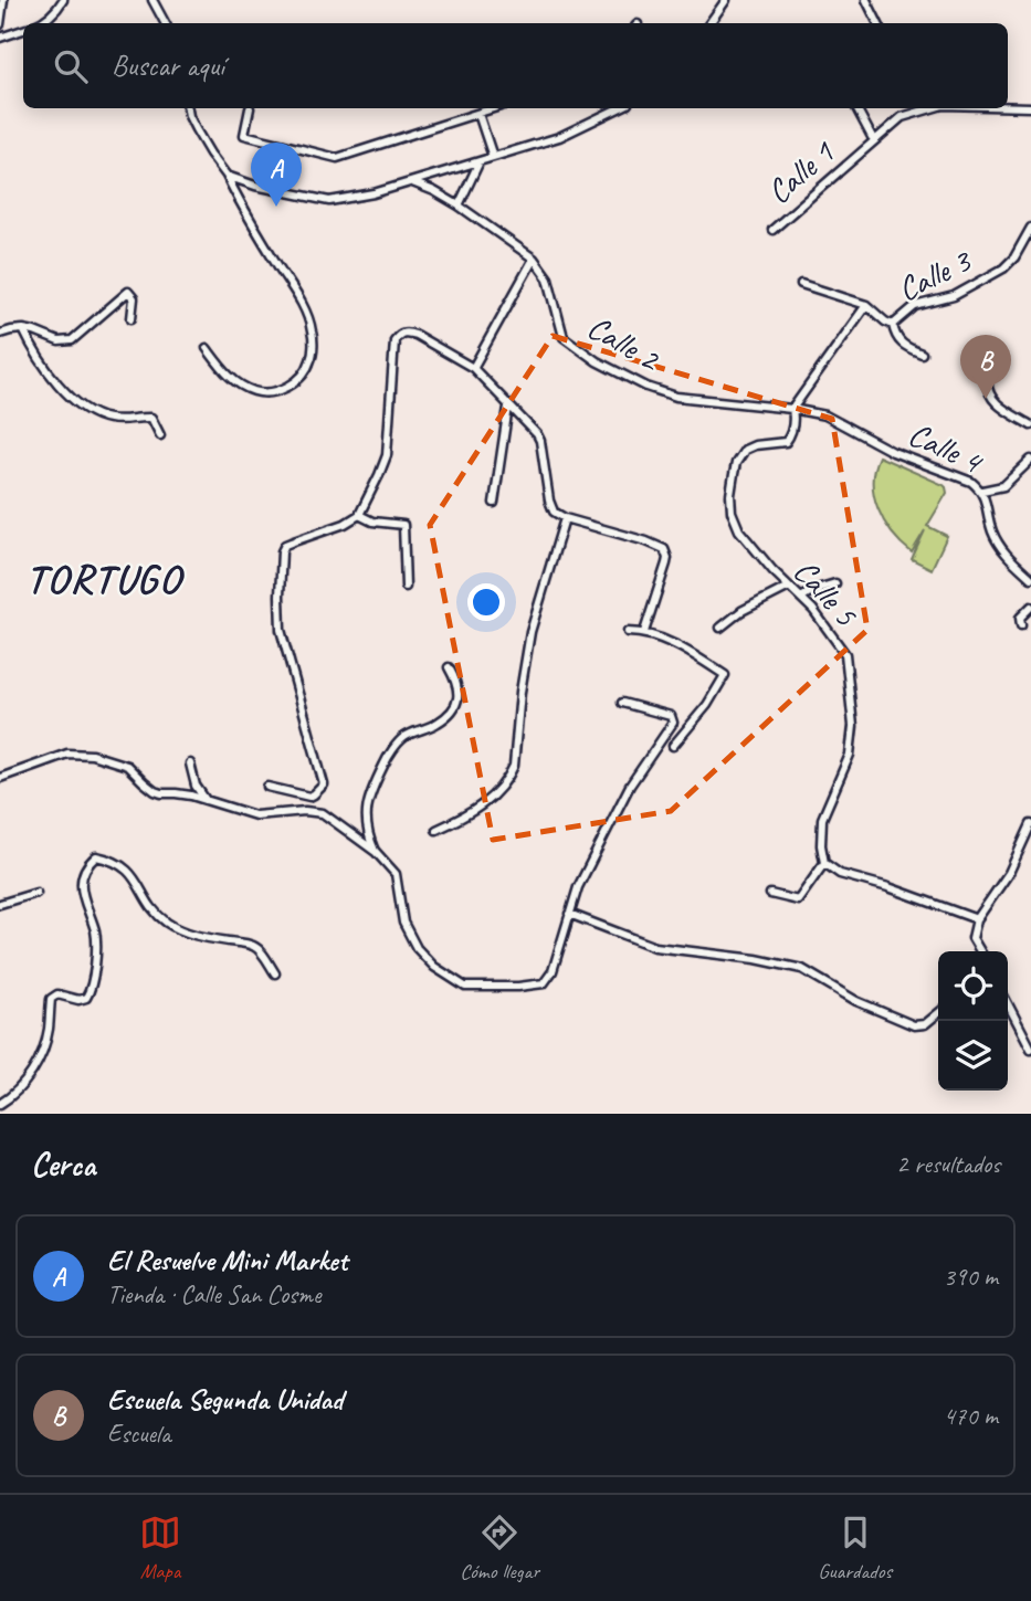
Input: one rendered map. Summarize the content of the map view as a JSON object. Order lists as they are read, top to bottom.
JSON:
{
  "streets": {
    "street": [
      "Calle 1",
      "Calle 3",
      "Calle 2",
      "Calle 4",
      "Calle 5"
    ]
  },
  "crossings": [
    ["Calle 3", "Calle 5"],
    ["Calle 2", "Calle 4"],
    ["Calle 2", "Calle 5"],
    ["Calle 4", "Calle 5"]
  ],
  "districts": ["TORTUGO"],
  "page": {
    "search": "Buscar aquí",
    "pins": ["A", "B"],
    "heading": ["Cerca", "2 resultados"],
    "list": [
      {
        "mark": "A",
        "name": "El Resuelve Mini Market",
        "note": "Tienda · Calle San Cosme",
        "value": "390 m"
      },
      {
        "mark": "B",
        "name": "Escuela Segunda Unidad",
        "note": "Escuela",
        "value": "470 m"
      }
    ],
    "nav": ["Mapa", "Cómo llegar", "Guardados"]
  }
}
